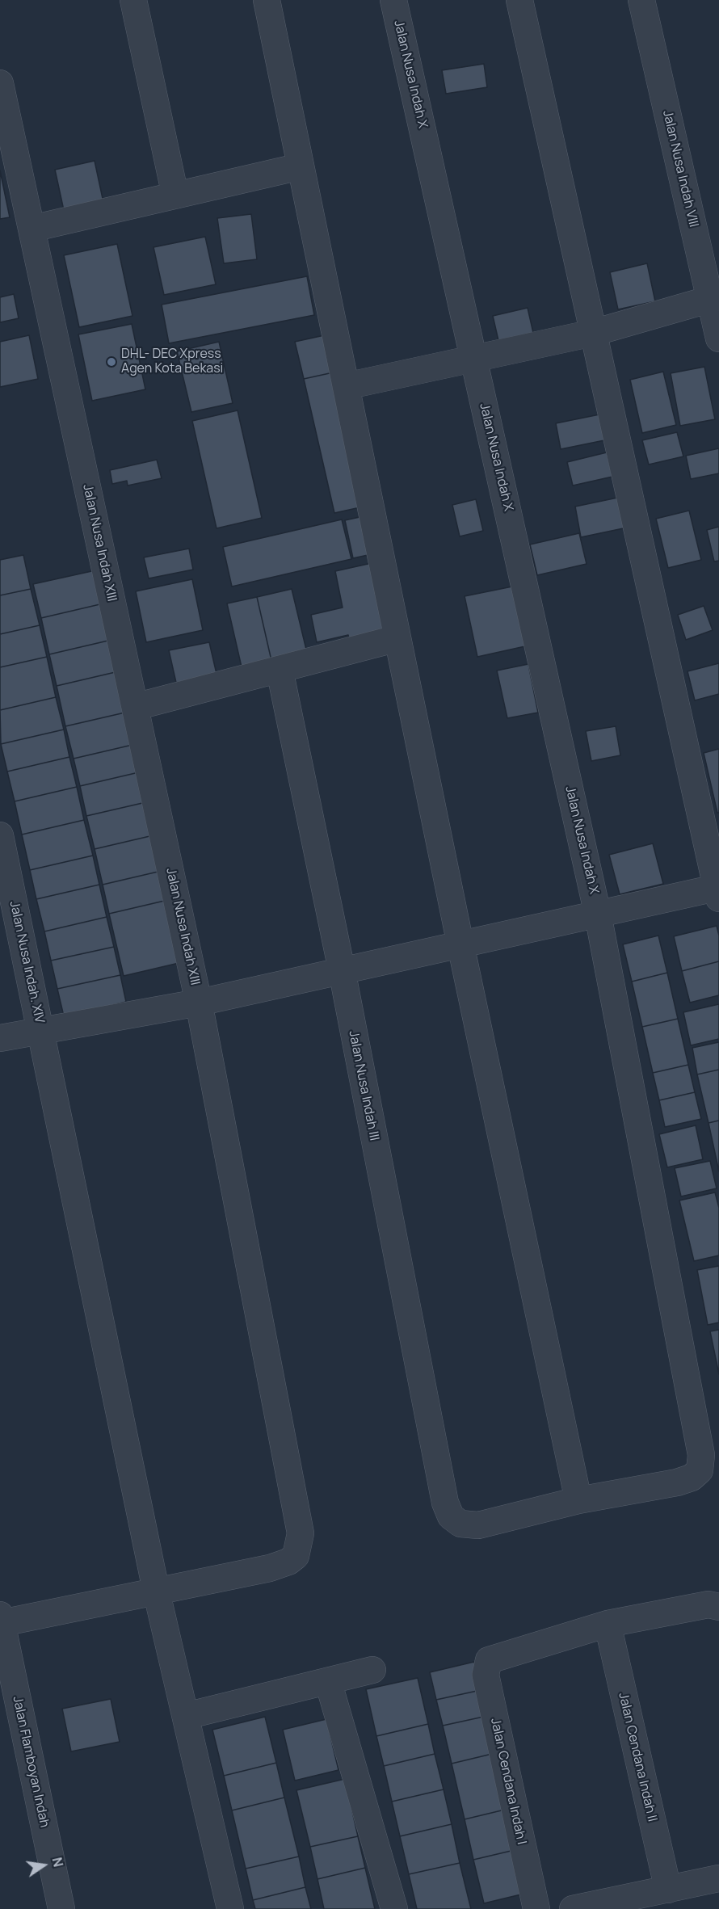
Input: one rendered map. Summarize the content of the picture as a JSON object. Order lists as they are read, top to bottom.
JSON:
{
  "streets": {
    "street": [
      "Jalan Nusa Indah X",
      "Jalan Nusa Indah VIII",
      "Jalan Nusa Indah XIII",
      "Jalan Nusa Indah. XIV",
      "Jalan Nusa Indah III",
      "Jalan Cendana Indah II",
      "Jalan Flamboyan Indah",
      "Jalan Cendana Indah I"
    ]
  },
  "crossings": [
    ["Jalan Nusa Indah X", "Jalan Nusa Indah III"],
    ["Jalan Nusa Indah XIII", "Jalan Nusa Indah. XIV"],
    ["Jalan Nusa Indah XIII", "Jalan Flamboyan Indah"],
    ["Jalan Cendana Indah II", "Jalan Cendana Indah I"]
  ],
  "places": ["DHL- DEC Xpress Agen Kota Bekasi"],
  "north": "right"
}
